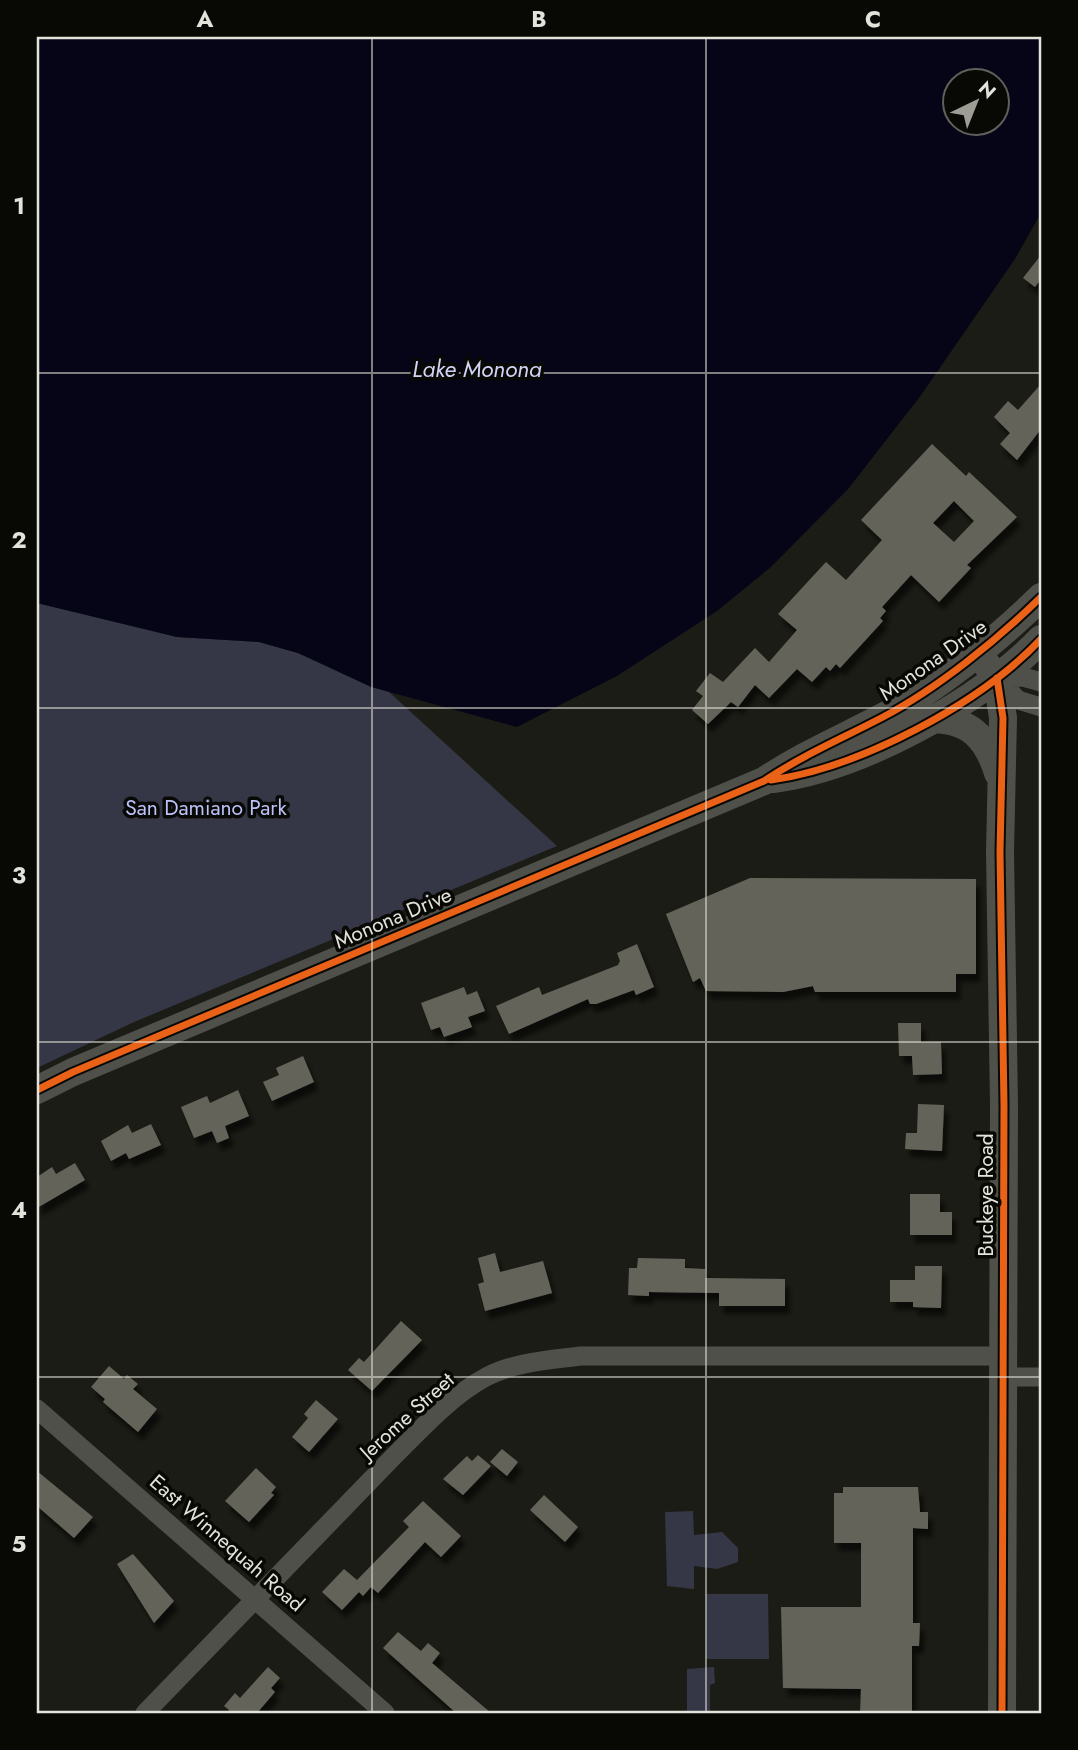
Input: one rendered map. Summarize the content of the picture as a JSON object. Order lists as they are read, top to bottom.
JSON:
{
  "streets": {
    "street": [
      "Monona Drive",
      "Buckeye Road",
      "Jerome Street",
      "East Winnequah Road"
    ]
  },
  "crossings": [
    ["Monona Drive", "Buckeye Road"],
    ["Buckeye Road", "Jerome Street"],
    ["Jerome Street", "East Winnequah Road"]
  ],
  "water": ["Lake Monona"],
  "parks": ["San Damiano Park"],
  "north": "top right",
  "grid": {
    "columns": ["A", "B", "C"],
    "rows": [
      "1",
      "2",
      "3",
      "4",
      "5"
    ]
  }
}
